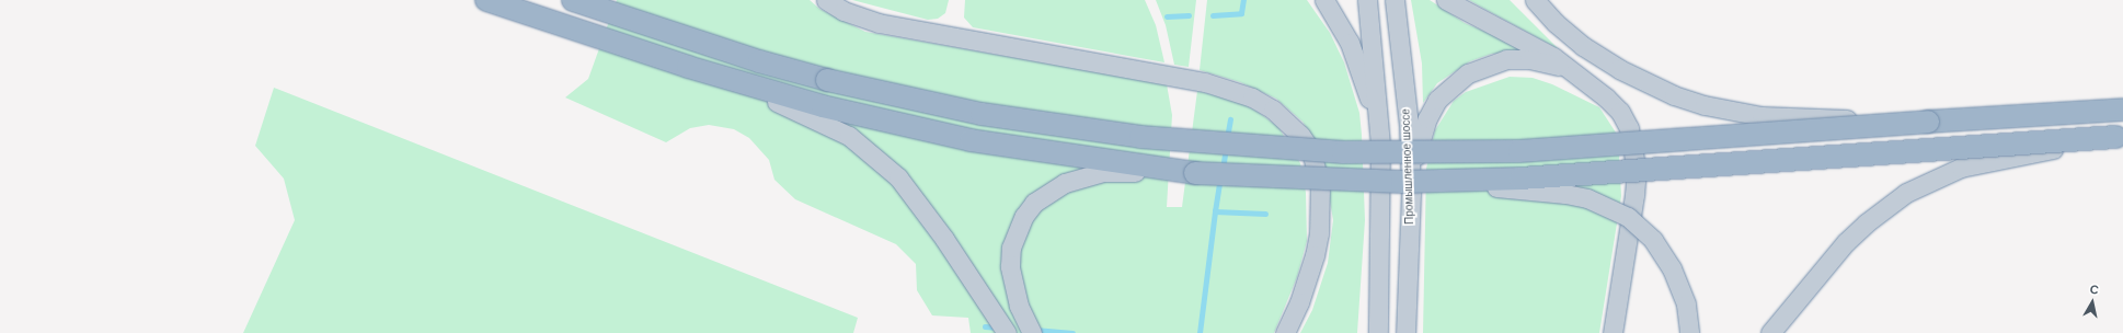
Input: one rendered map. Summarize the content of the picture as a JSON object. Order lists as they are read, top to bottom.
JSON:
{
  "streets": {
    "main road": ["Промышленное шоссе"]
  },
  "north": "top"
}
